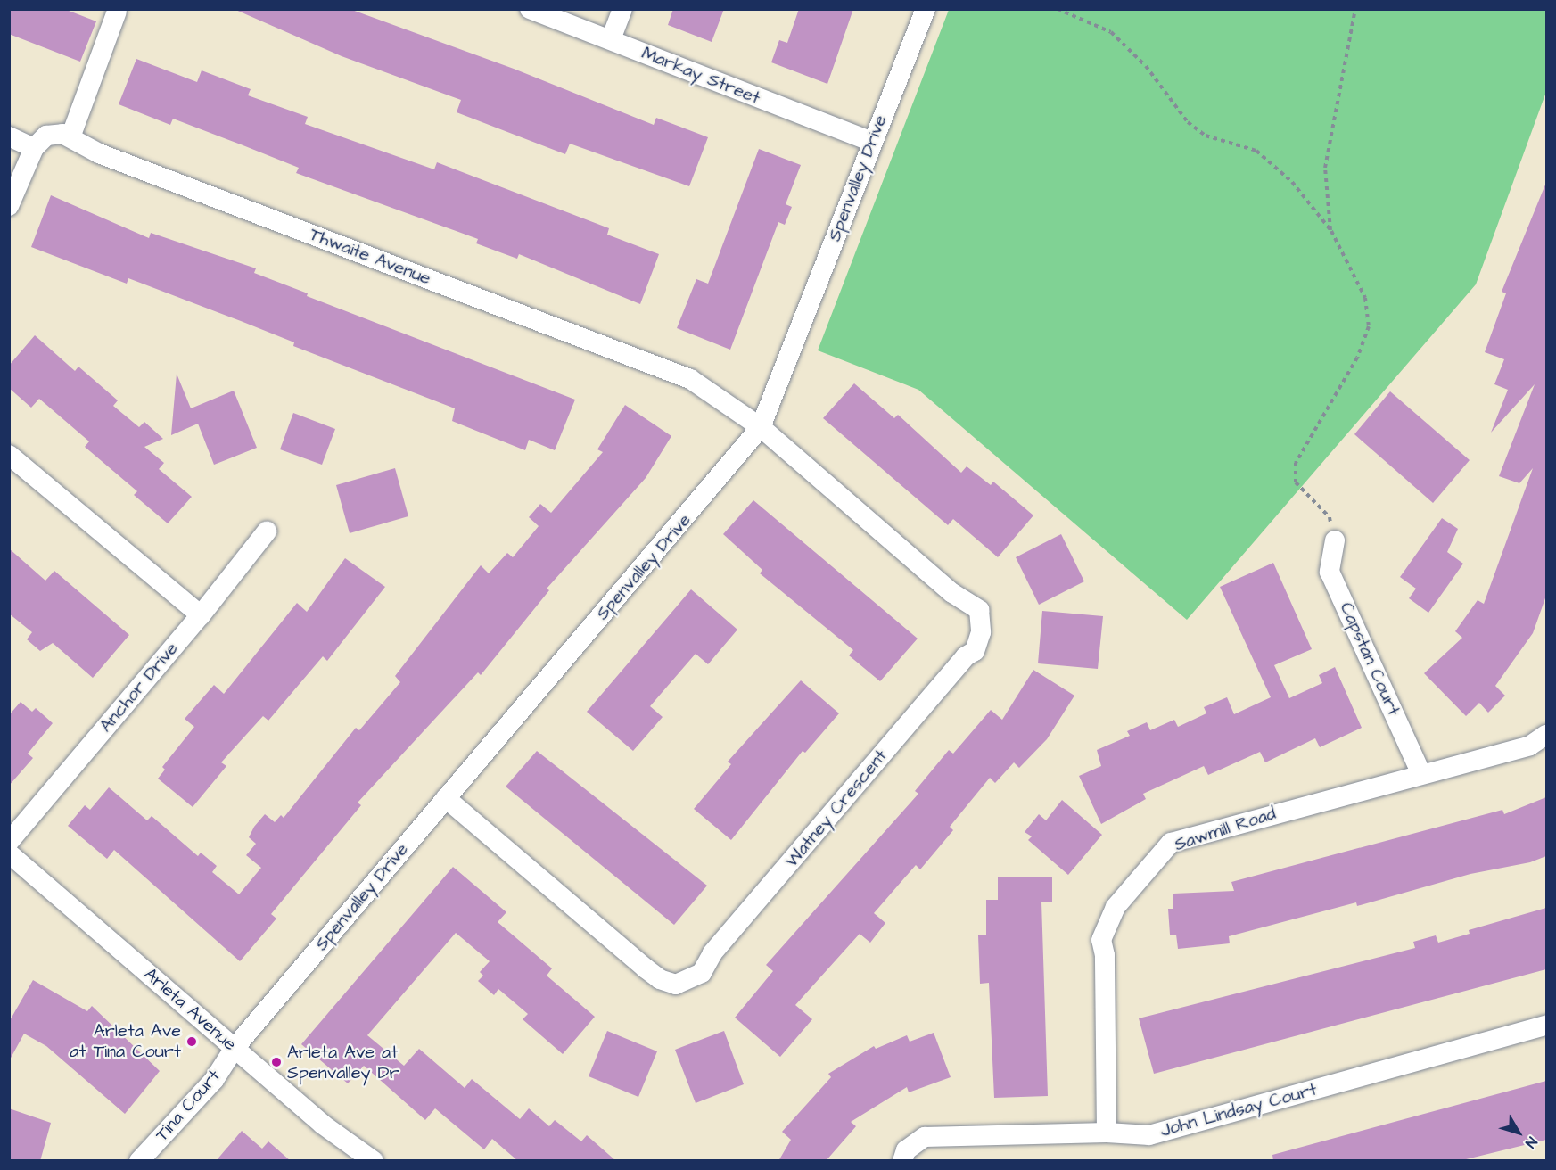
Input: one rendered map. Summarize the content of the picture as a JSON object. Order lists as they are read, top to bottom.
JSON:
{
  "streets": {
    "street": [
      "Markay Street",
      "Spenvalley Drive",
      "Thwaite Avenue",
      "Capstan Court",
      "Anchor Drive",
      "Watney Crescent",
      "Sawmill Road",
      "Arleta Avenue",
      "Tina Court",
      "John Lindsay Court"
    ]
  },
  "crossings": [
    ["Markay Street", "Spenvalley Drive"],
    ["Spenvalley Drive", "Thwaite Avenue"],
    ["Spenvalley Drive", "Watney Crescent"],
    ["Spenvalley Drive", "Arleta Avenue"],
    ["Spenvalley Drive", "Tina Court"],
    ["Thwaite Avenue", "Watney Crescent"],
    ["Capstan Court", "Sawmill Road"],
    ["Sawmill Road", "John Lindsay Court"],
    ["Arleta Avenue", "Tina Court"]
  ],
  "places": ["Arleta Ave at Tina Court", "Arleta Ave at Spenvalley Dr"],
  "north": "bottom right"
}
